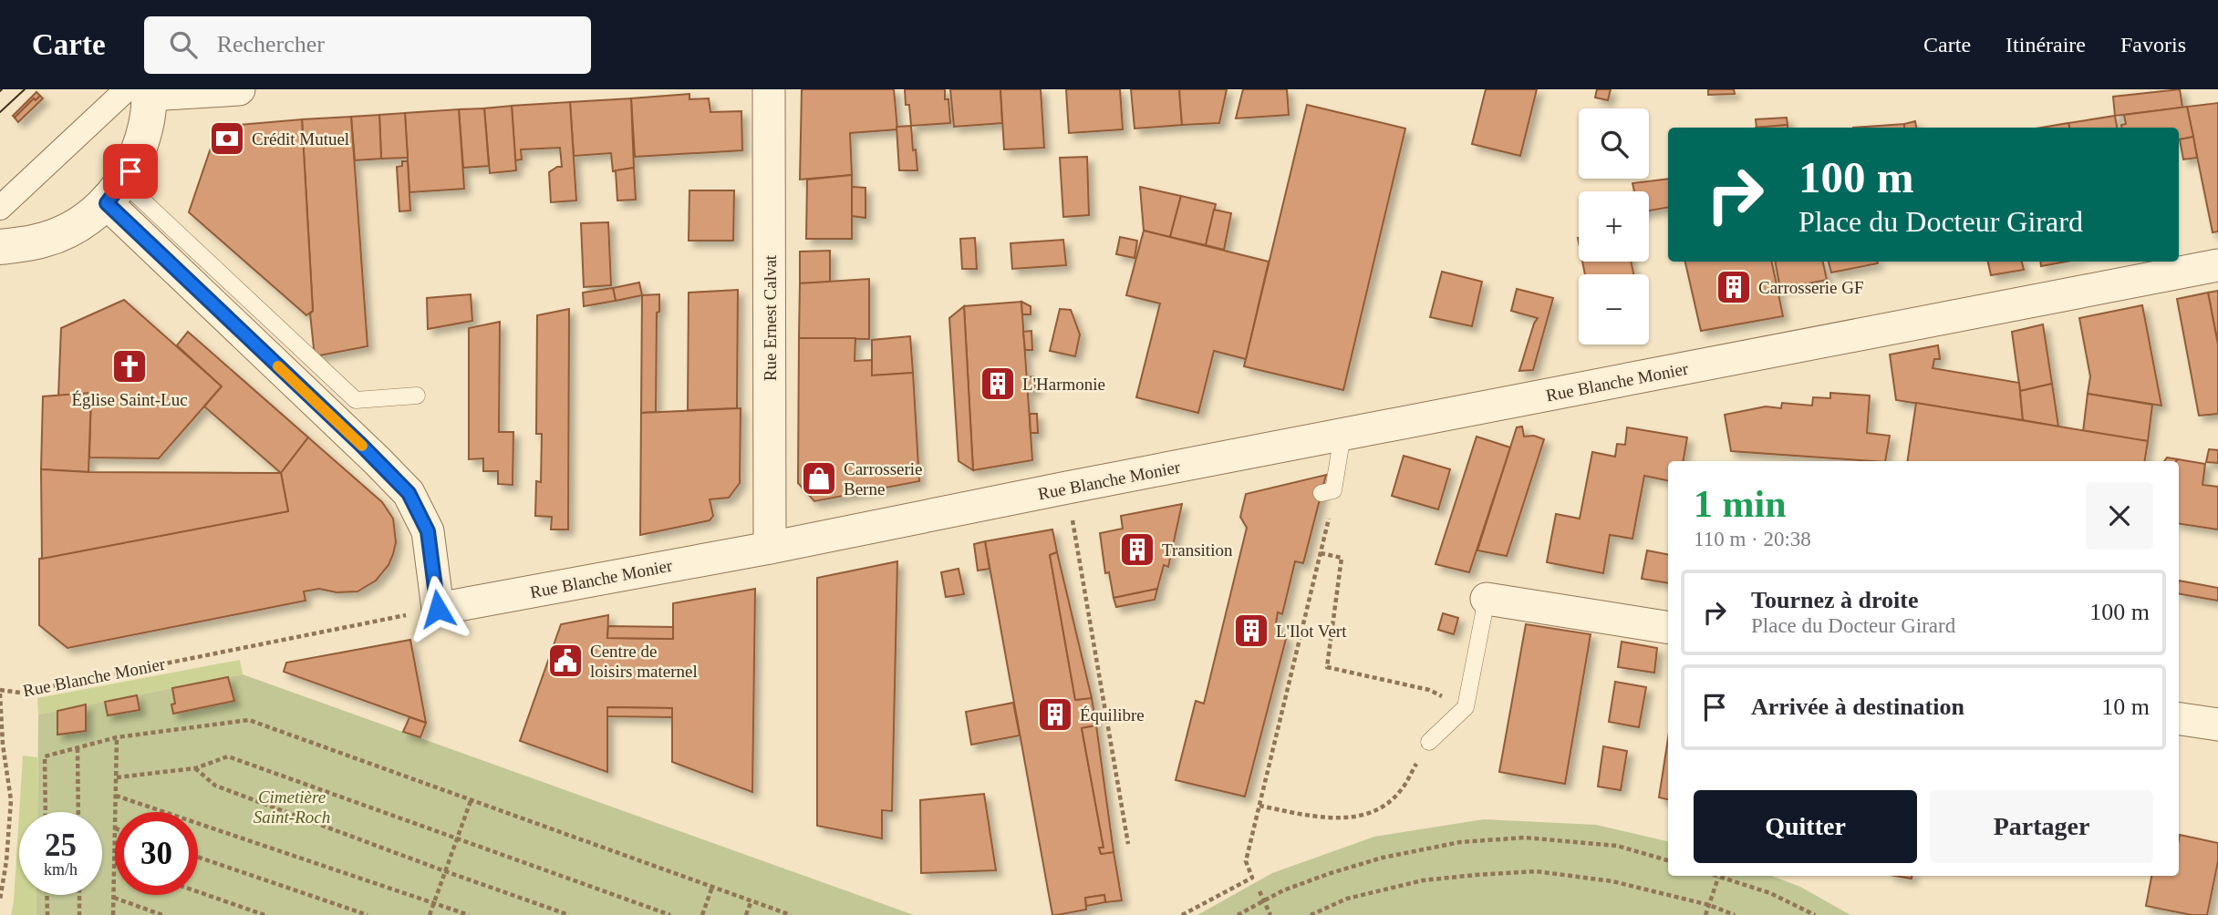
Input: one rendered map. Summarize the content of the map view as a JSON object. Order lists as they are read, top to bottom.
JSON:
{
  "streets": {
    "street": ["Rue Ernest Calvat", "Rue Blanche Monier"]
  },
  "crossings": [
    ["Rue Ernest Calvat", "Rue Blanche Monier"]
  ],
  "parks": ["Cimetière Saint-Roch"],
  "places": {
    "bank": ["Crédit Mutuel"],
    "building": [
      "Carrosserie GF",
      "L'Harmonie",
      "Transition",
      "L'Ilot Vert",
      "Équilibre"
    ],
    "church": ["Église Saint-Luc"],
    "shop": ["Carrosserie Berne"],
    "public building": ["Centre de loisirs maternel"]
  },
  "page": {
    "header": "Carte",
    "search": "Rechercher",
    "nav": ["Carte", "Itinéraire", "Favoris"],
    "map_buttons": ["+", "−"],
    "turn": ["100 m", "Place du Docteur Girard"],
    "heading": ["1 min", "110 m · 20:38"],
    "list": [
      {
        "name": "Tournez à droite",
        "note": "Place du Docteur Girard",
        "value": "100 m"
      },
      {
        "name": "Arrivée à destination",
        "value": "10 m"
      }
    ],
    "buttons": ["Quitter", "Partager"],
    "speed": "25 km/h",
    "limit": "30"
  }
}
